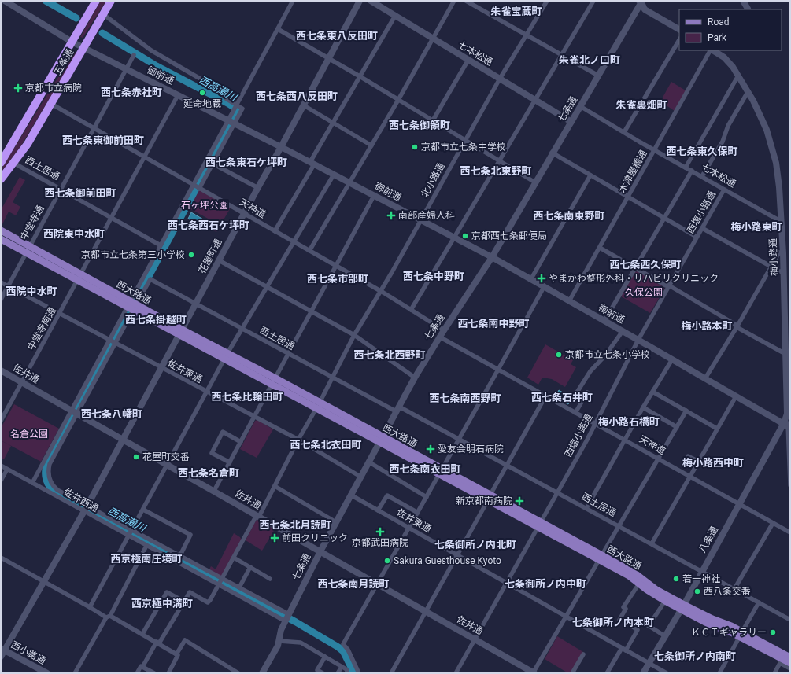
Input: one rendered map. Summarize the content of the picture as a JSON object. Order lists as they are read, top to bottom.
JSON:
{
  "streets": {
    "highway": ["五条通"],
    "main road": ["西大路通"],
    "street": [
      "七本松通",
      "御前通",
      "七条通",
      "西土居通",
      "木津屋橋通",
      "北小路通",
      "天神道",
      "西塩小路通",
      "中堂寺通",
      "花屋町通",
      "梅小路通",
      "中堂寺南通",
      "佐井東通",
      "佐井通",
      "佐井西通",
      "八条通",
      "西小路通"
    ]
  },
  "crossings": [
    ["七本松通", "七条通"],
    ["七本松通", "木津屋橋通"],
    ["七本松通", "北小路通"],
    ["七本松通", "西塩小路通"],
    ["七本松通", "梅小路通"],
    ["五条通", "御前通"],
    ["五条通", "西土居通"],
    ["五条通", "天神道"],
    ["御前通", "七条通"],
    ["御前通", "木津屋橋通"],
    ["御前通", "北小路通"],
    ["御前通", "西塩小路通"],
    ["御前通", "中堂寺通"],
    ["御前通", "花屋町通"],
    ["御前通", "中堂寺南通"],
    ["御前通", "八条通"],
    ["七条通", "西土居通"],
    ["七条通", "天神道"],
    ["七条通", "西大路通"],
    ["七条通", "佐井東通"],
    ["七条通", "佐井通"],
    ["七条通", "佐井西通"],
    ["西土居通", "北小路通"],
    ["西土居通", "西塩小路通"],
    ["西土居通", "中堂寺通"],
    ["西土居通", "花屋町通"],
    ["西土居通", "西大路通"],
    ["西土居通", "中堂寺南通"],
    ["西土居通", "八条通"],
    ["北小路通", "天神道"],
    ["北小路通", "西大路通"],
    ["北小路通", "佐井東通"],
    ["北小路通", "佐井通"],
    ["北小路通", "佐井西通"],
    ["天神道", "西塩小路通"],
    ["天神道", "中堂寺通"],
    ["天神道", "花屋町通"],
    ["天神道", "中堂寺南通"],
    ["天神道", "八条通"],
    ["西塩小路通", "西大路通"],
    ["西塩小路通", "佐井東通"],
    ["西塩小路通", "佐井通"],
    ["中堂寺通", "西大路通"],
    ["中堂寺通", "佐井東通"],
    ["花屋町通", "西大路通"],
    ["花屋町通", "佐井東通"],
    ["花屋町通", "佐井通"],
    ["花屋町通", "佐井西通"],
    ["花屋町通", "西小路通"],
    ["梅小路通", "八条通"],
    ["西大路通", "中堂寺南通"],
    ["西大路通", "八条通"],
    ["中堂寺南通", "佐井東通"],
    ["中堂寺南通", "佐井通"],
    ["佐井東通", "八条通"]
  ],
  "districts": [
    "朱雀宝蔵町",
    "西七条東八反田町",
    "朱雀北ノ口町",
    "西七条赤社町",
    "西七条西八反田町",
    "朱雀裏畑町",
    "西七条御領町",
    "西七条東御前田町",
    "西七条東久保町",
    "西七条東石ケ坪町",
    "西七条北東野町",
    "西七条御前田町",
    "西七条南東野町",
    "西七条西石ケ坪町",
    "梅小路東町",
    "西院東中水町",
    "西七条西久保町",
    "西七条中野町",
    "西七条市部町",
    "西院中水町",
    "西七条掛越町",
    "西七条南中野町",
    "梅小路本町",
    "西七条北西野町",
    "西七条比輪田町",
    "西七条石井町",
    "西七条南西野町",
    "西七条八幡町",
    "梅小路石橋町",
    "西七条北衣田町",
    "梅小路西中町",
    "西七条南衣田町",
    "西七条名倉町",
    "西七条北月読町",
    "七条御所ノ内北町",
    "西京極南庄境町",
    "西七条南月読町",
    "七条御所ノ内中町",
    "西京極中溝町",
    "七条御所ノ内本町",
    "七条御所ノ内南町"
  ],
  "water": ["西高瀬川"],
  "parks": ["石ヶ坪公園", "久保公園", "名倉公園"],
  "places": {
    "health": [
      "京都市立病院",
      "南部産婦人科",
      "やまかわ整形外科・リハビリクリニック",
      "愛友会明石病院",
      "新京都南病院",
      "京都武田病院",
      "前田クリニック"
    ],
    "other": [
      "延命地蔵",
      "京都市立七条中学校",
      "京都西七条郵便局",
      "京都市立七条第三小学校",
      "京都市立七条小学校",
      "花屋町交番",
      "Sakura Guesthouse Kyoto",
      "若一神社",
      "西八条交番",
      "ＫＣＩギャラリー"
    ]
  },
  "legend": ["Road", "Park"]
}
